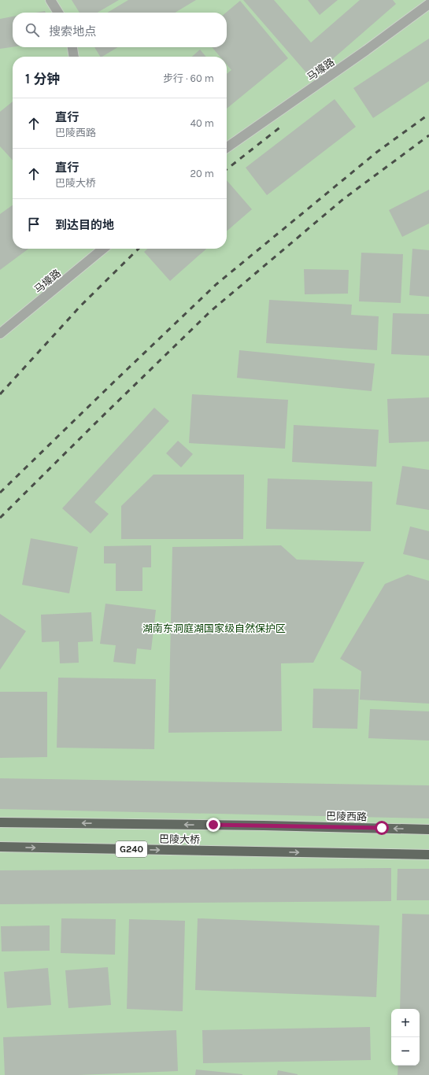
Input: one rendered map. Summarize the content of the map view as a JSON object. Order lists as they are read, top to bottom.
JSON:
{
  "streets": {
    "main road": ["巴陵西路", "巴陵大桥", "G240"],
    "street": ["马壕路"]
  },
  "crossings": [
    ["巴陵西路", "巴陵大桥"]
  ],
  "one_way": ["巴陵西路"],
  "parks": ["湖南东洞庭湖国家级自然保护区"],
  "page": {
    "search": "搜索地点",
    "heading": ["1 分钟", "步行 · 60 m"],
    "list": [
      ["直行", "巴陵西路", "40 m"],
      ["直行", "巴陵大桥", "20 m"],
      "到达目的地"
    ],
    "map_buttons": ["+", "−"]
  }
}
